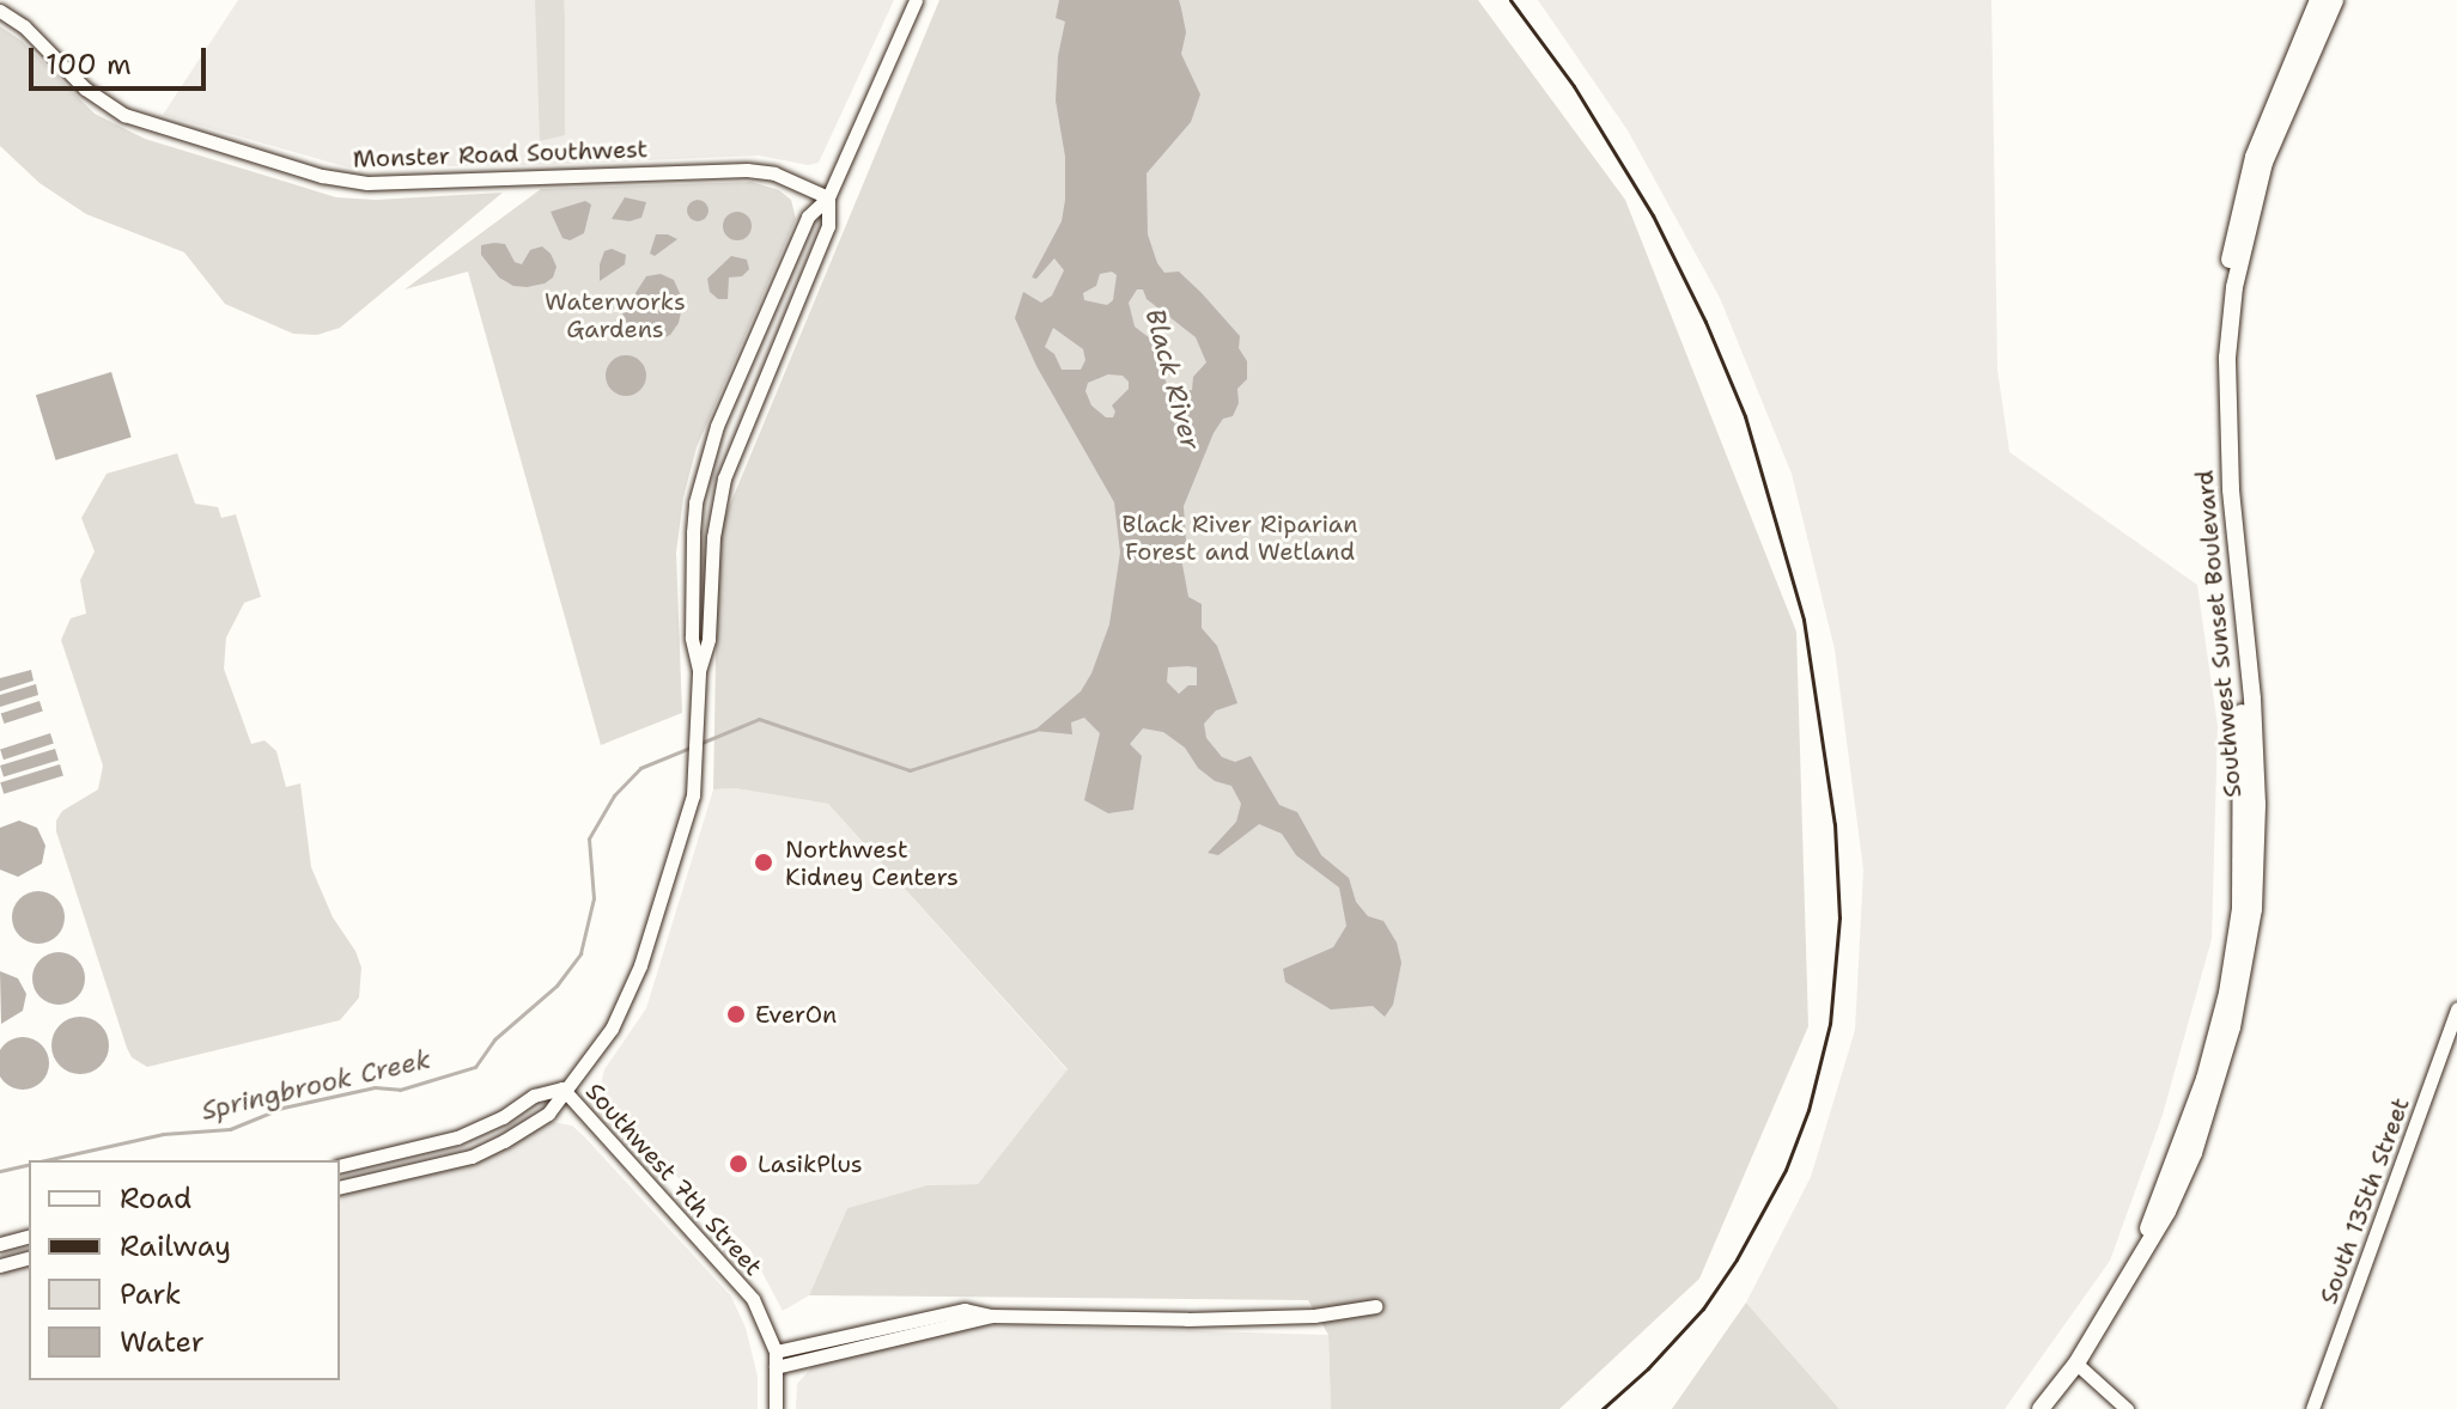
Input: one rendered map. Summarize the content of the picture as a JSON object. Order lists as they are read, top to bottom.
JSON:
{
  "streets": {
    "main road": ["Southwest Sunset Boulevard"],
    "street": ["Monster Road Southwest", "Southwest 7th Street", "South 135th Street"]
  },
  "water": ["Black River", "Springbrook Creek"],
  "parks": ["Waterworks Gardens", "Black River Riparian Forest and Wetland"],
  "places": ["Northwest Kidney Centers", "EverOn", "LasikPlus"],
  "legend": [
    "Road",
    "Railway",
    "Park",
    "Water"
  ],
  "scale_bar": "100 m"
}
